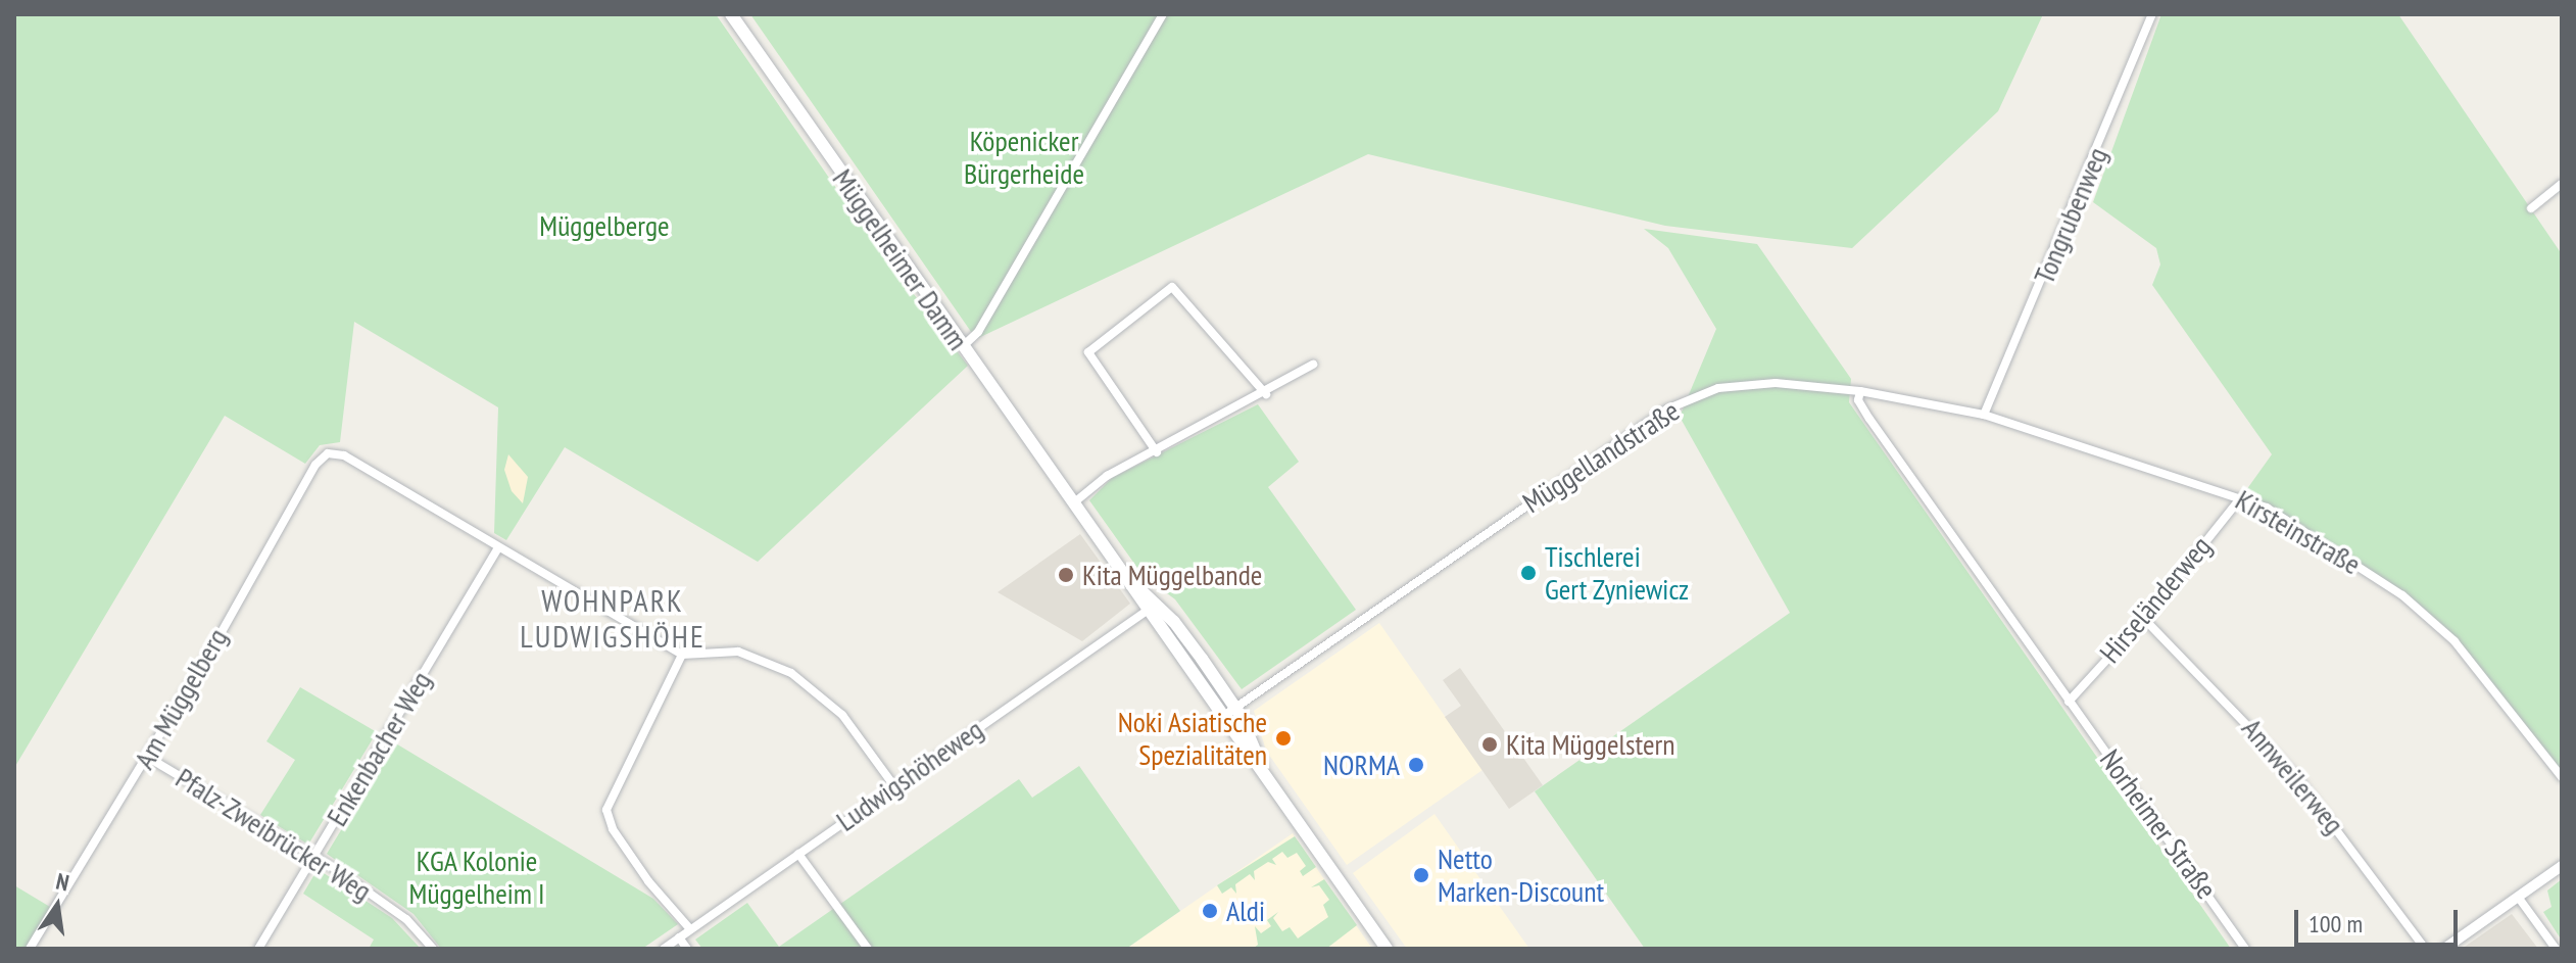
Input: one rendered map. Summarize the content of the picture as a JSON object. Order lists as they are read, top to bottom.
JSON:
{
  "streets": {
    "main road": ["Müggelheimer Damm"],
    "street": [
      "Tongrubenweg",
      "Müggellandstraße",
      "Kirsteinstraße",
      "Hirseländerweg",
      "Am Müggelberg",
      "Enkenbacher Weg",
      "Ludwigshöheweg",
      "Annweilerweg",
      "Norheimer Straße",
      "Pfalz-Zweibrücker Weg"
    ]
  },
  "crossings": [
    ["Tongrubenweg", "Kirsteinstraße"],
    ["Müggelheimer Damm", "Müggellandstraße"],
    ["Müggelheimer Damm", "Ludwigshöheweg"],
    ["Müggellandstraße", "Kirsteinstraße"],
    ["Kirsteinstraße", "Hirseländerweg"],
    ["Hirseländerweg", "Annweilerweg"],
    ["Hirseländerweg", "Norheimer Straße"],
    ["Am Müggelberg", "Enkenbacher Weg"],
    ["Am Müggelberg", "Pfalz-Zweibrücker Weg"],
    ["Enkenbacher Weg", "Pfalz-Zweibrücker Weg"]
  ],
  "districts": ["WOHNPARK LUDWIGSHÖHE"],
  "parks": ["Köpenicker Bürgerheide", "Müggelberge", "KGA Kolonie Müggelheim I"],
  "places": [
    "Tischlerei Gert Zyniewicz",
    "Kita Müggelbande",
    "Noki Asiatische Spezialitäten",
    "Kita Müggelstern",
    "NORMA",
    "Netto Marken-Discount",
    "Aldi"
  ],
  "scale_bar": "100 m",
  "north": "top"
}
